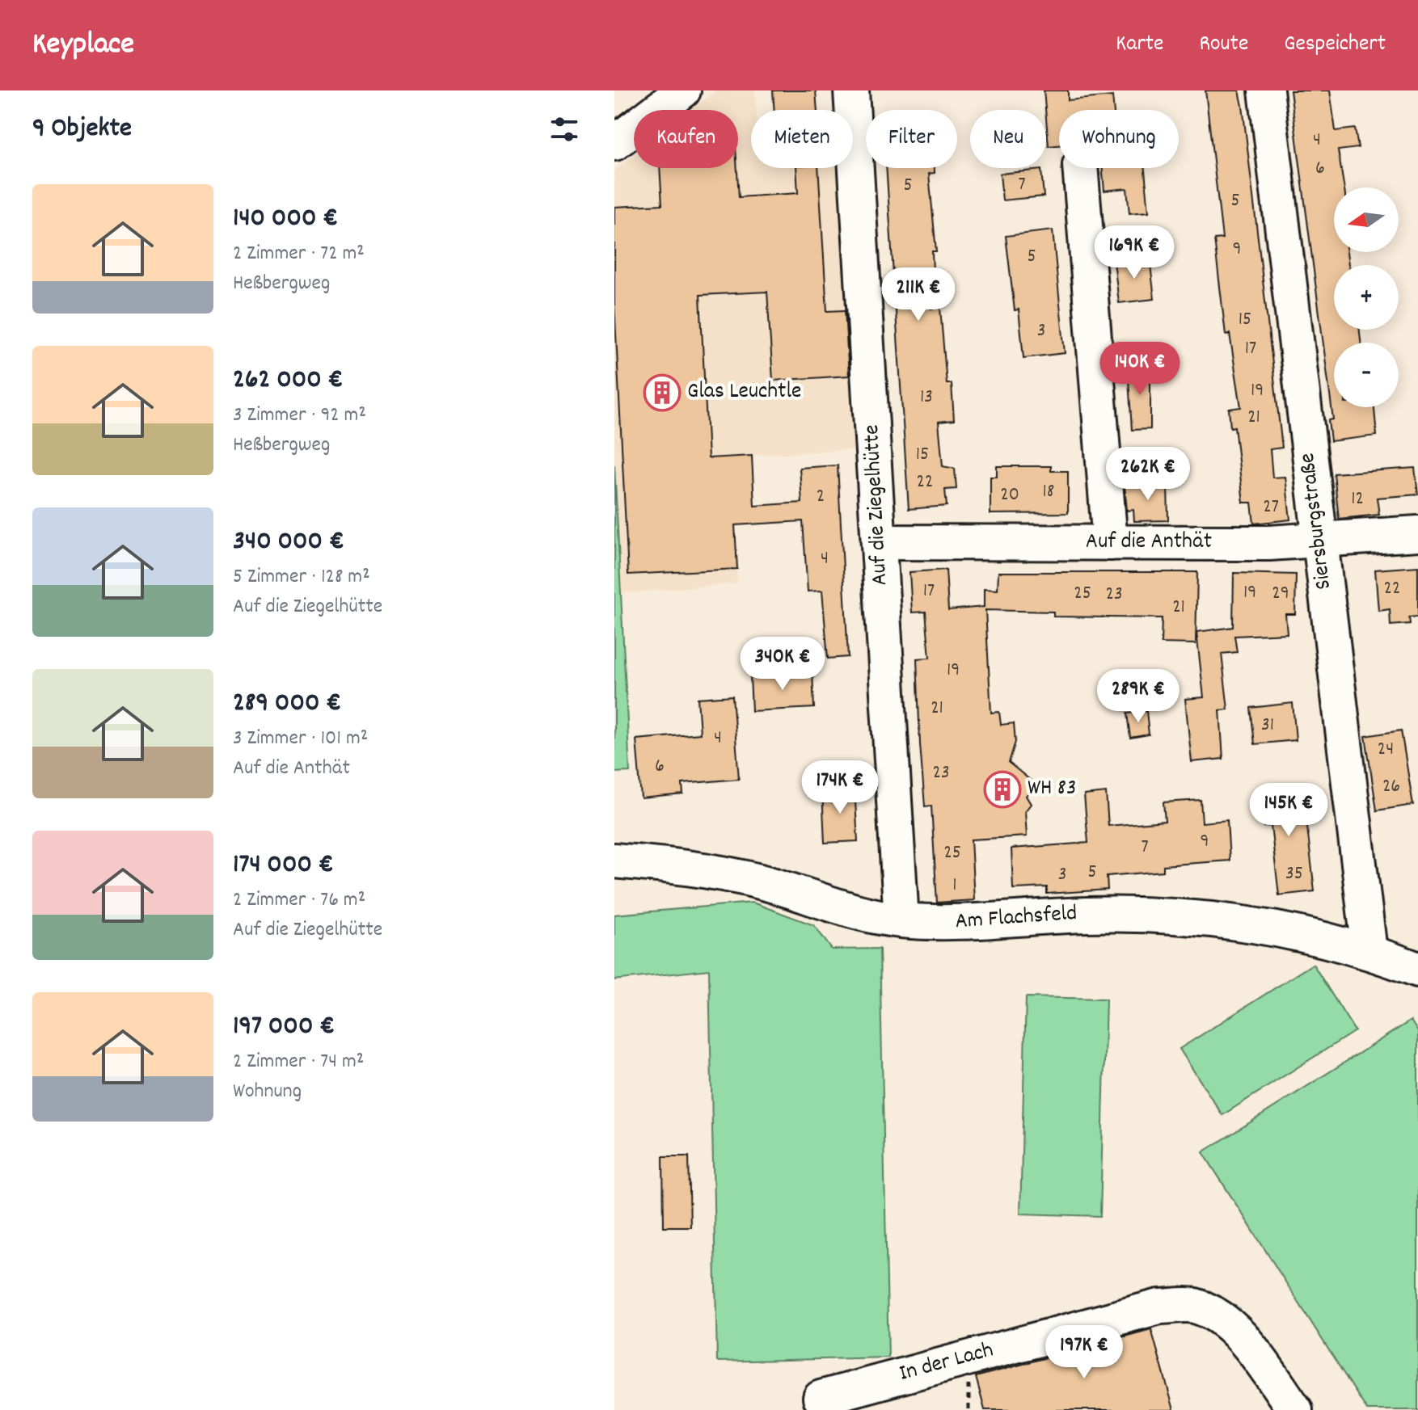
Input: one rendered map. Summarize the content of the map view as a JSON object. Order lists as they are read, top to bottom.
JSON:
{
  "streets": {
    "street": [
      "Auf die Ziegelhütte",
      "Siersburgstraße",
      "Auf die Anthät",
      "Am Flachsfeld",
      "In der Lach"
    ]
  },
  "crossings": [
    ["Auf die Ziegelhütte", "Auf die Anthät"],
    ["Auf die Ziegelhütte", "Am Flachsfeld"],
    ["Siersburgstraße", "Auf die Anthät"],
    ["Siersburgstraße", "Am Flachsfeld"]
  ],
  "places": {
    "building": ["Glas Leuchtle", "WH 83"]
  },
  "house_numbers": [
    "4",
    "6",
    "7",
    "5",
    "5",
    "9",
    "5",
    "15",
    "3",
    "17",
    "19",
    "13",
    "21",
    "15",
    "22",
    "18",
    "20",
    "2",
    "12",
    "27",
    "4",
    "22",
    "17",
    "19",
    "25",
    "29",
    "23",
    "21",
    "19",
    "21",
    "31",
    "4",
    "24",
    "6",
    "23",
    "26",
    "9",
    "7",
    "25",
    "5",
    "35",
    "3",
    "1"
  ],
  "north": "left",
  "page": {
    "header": "Keyplace",
    "nav": ["Karte", "Route", "Gespeichert"],
    "heading": "9 Objekte",
    "chip": [
      "Kaufen",
      "Mieten",
      "Filter",
      "Neu",
      "Wohnung"
    ],
    "list": [
      {
        "name": "140 000 €",
        "note": "2 Zimmer · 72 m² · Heßbergweg"
      },
      {
        "name": "262 000 €",
        "note": "3 Zimmer · 92 m² · Heßbergweg"
      },
      {
        "name": "340 000 €",
        "note": "5 Zimmer · 128 m² · Auf die Ziegelhütte"
      },
      {
        "name": "289 000 €",
        "note": "3 Zimmer · 101 m² · Auf die Anthät"
      },
      {
        "name": "174 000 €",
        "note": "2 Zimmer · 76 m² · Auf die Ziegelhütte"
      },
      {
        "name": "197 000 €",
        "note": "2 Zimmer · 74 m² · Wohnung"
      }
    ],
    "map_buttons": ["+", "−"],
    "price": [
      "169K €",
      "211K €",
      "140K €",
      "262K €",
      "340K €",
      "289K €",
      "174K €",
      "145K €",
      "197K €"
    ]
  }
}
